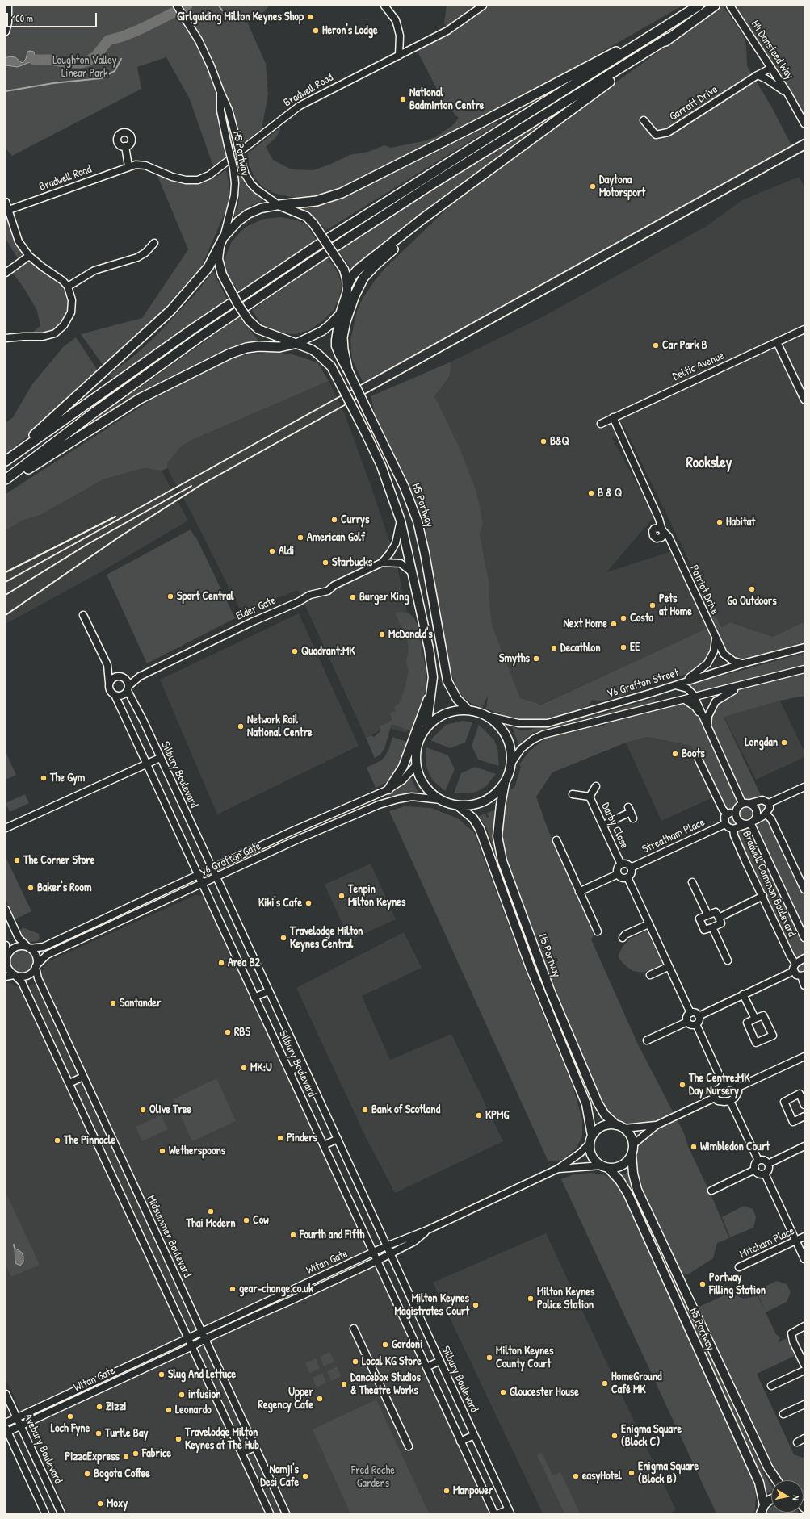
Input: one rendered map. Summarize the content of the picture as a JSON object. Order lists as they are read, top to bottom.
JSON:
{
  "streets": {
    "main road": ["H5 Portway"],
    "street": [
      "H4 Dansteed Way",
      "Bradwell Road",
      "Garratt Drive",
      "Deltic Avenue",
      "Patriot Drive",
      "Elder Gate",
      "V6 Grafton Street",
      "Silbury Boulevard",
      "Darby Close",
      "Streatham Place",
      "V6 Grafton Gate",
      "Bradwell Common Boulevard",
      "Midsummer Boulevard",
      "Mitcham Place",
      "Witan Gate",
      "Avebury Boulevard"
    ]
  },
  "crossings": [
    ["H4 Dansteed Way", "Garratt Drive"],
    ["H5 Portway", "V6 Grafton Street"],
    ["H5 Portway", "V6 Grafton Gate"],
    ["Deltic Avenue", "Patriot Drive"],
    ["Patriot Drive", "V6 Grafton Street"],
    ["Elder Gate", "Silbury Boulevard"],
    ["V6 Grafton Street", "V6 Grafton Gate"],
    ["Silbury Boulevard", "V6 Grafton Gate"],
    ["Silbury Boulevard", "Witan Gate"],
    ["Darby Close", "Streatham Place"],
    ["V6 Grafton Gate", "Midsummer Boulevard"],
    ["Midsummer Boulevard", "Witan Gate"],
    ["Witan Gate", "Avebury Boulevard"]
  ],
  "districts": ["Rooksley"],
  "parks": ["Loughton Valley Linear Park", "Fred Roche Gardens"],
  "places": [
    "Girlguiding Milton Keynes Shop",
    "Heron's Lodge",
    "National Badminton Centre",
    "Daytona Motorsport",
    "Car Park B",
    "B&Q",
    "B & Q",
    "Currys",
    "Habitat",
    "American Golf",
    "Aldi",
    "Starbucks",
    "Go Outdoors",
    "Sport Central",
    "Burger King",
    "Pets at Home",
    "Costa",
    "Next Home",
    "McDonald's",
    "EE",
    "Decathlon",
    "Quadrant:MK",
    "Smyths",
    "Network Rail National Centre",
    "Longdan",
    "Boots",
    "The Gym",
    "The Corner Store",
    "Baker's Room",
    "Tenpin Milton Keynes",
    "Kiki's Cafe",
    "Travelodge Milton Keynes Central",
    "Area B2",
    "Santander",
    "RBS",
    "MK:U",
    "The Centre:MK Day Nursery",
    "Olive Tree",
    "Bank of Scotland",
    "KPMG",
    "Pinders",
    "The Pinnacle",
    "Wimbledon Court",
    "Wetherspoons",
    "Thai Modern",
    "Cow",
    "Fourth and Fifth",
    "Portway Filling Station",
    "gear-change.co.uk",
    "Milton Keynes Police Station",
    "Milton Keynes Magistrates Court",
    "Gordoni",
    "Milton Keynes County Court",
    "Local KG Store",
    "Slug And Lettuce",
    "HomeGround Café MK",
    "Dancebox Studios & Theatre Works",
    "Gloucester House",
    "infusion",
    "Upper Regency Cafe",
    "Zizzi",
    "Leonardo",
    "Loch Fyne",
    "Turtle Bay",
    "Enigma Square (Block C)",
    "Travelodge Milton Keynes at The Hub",
    "Fabrice",
    "PizzaExpress",
    "Enigma Square (Block B)",
    "Bogota Coffee",
    "Namji's Desi Cafe",
    "easyHotel",
    "Manpower",
    "Moxy"
  ],
  "scale_bar": "100 m",
  "north": "right"
}
